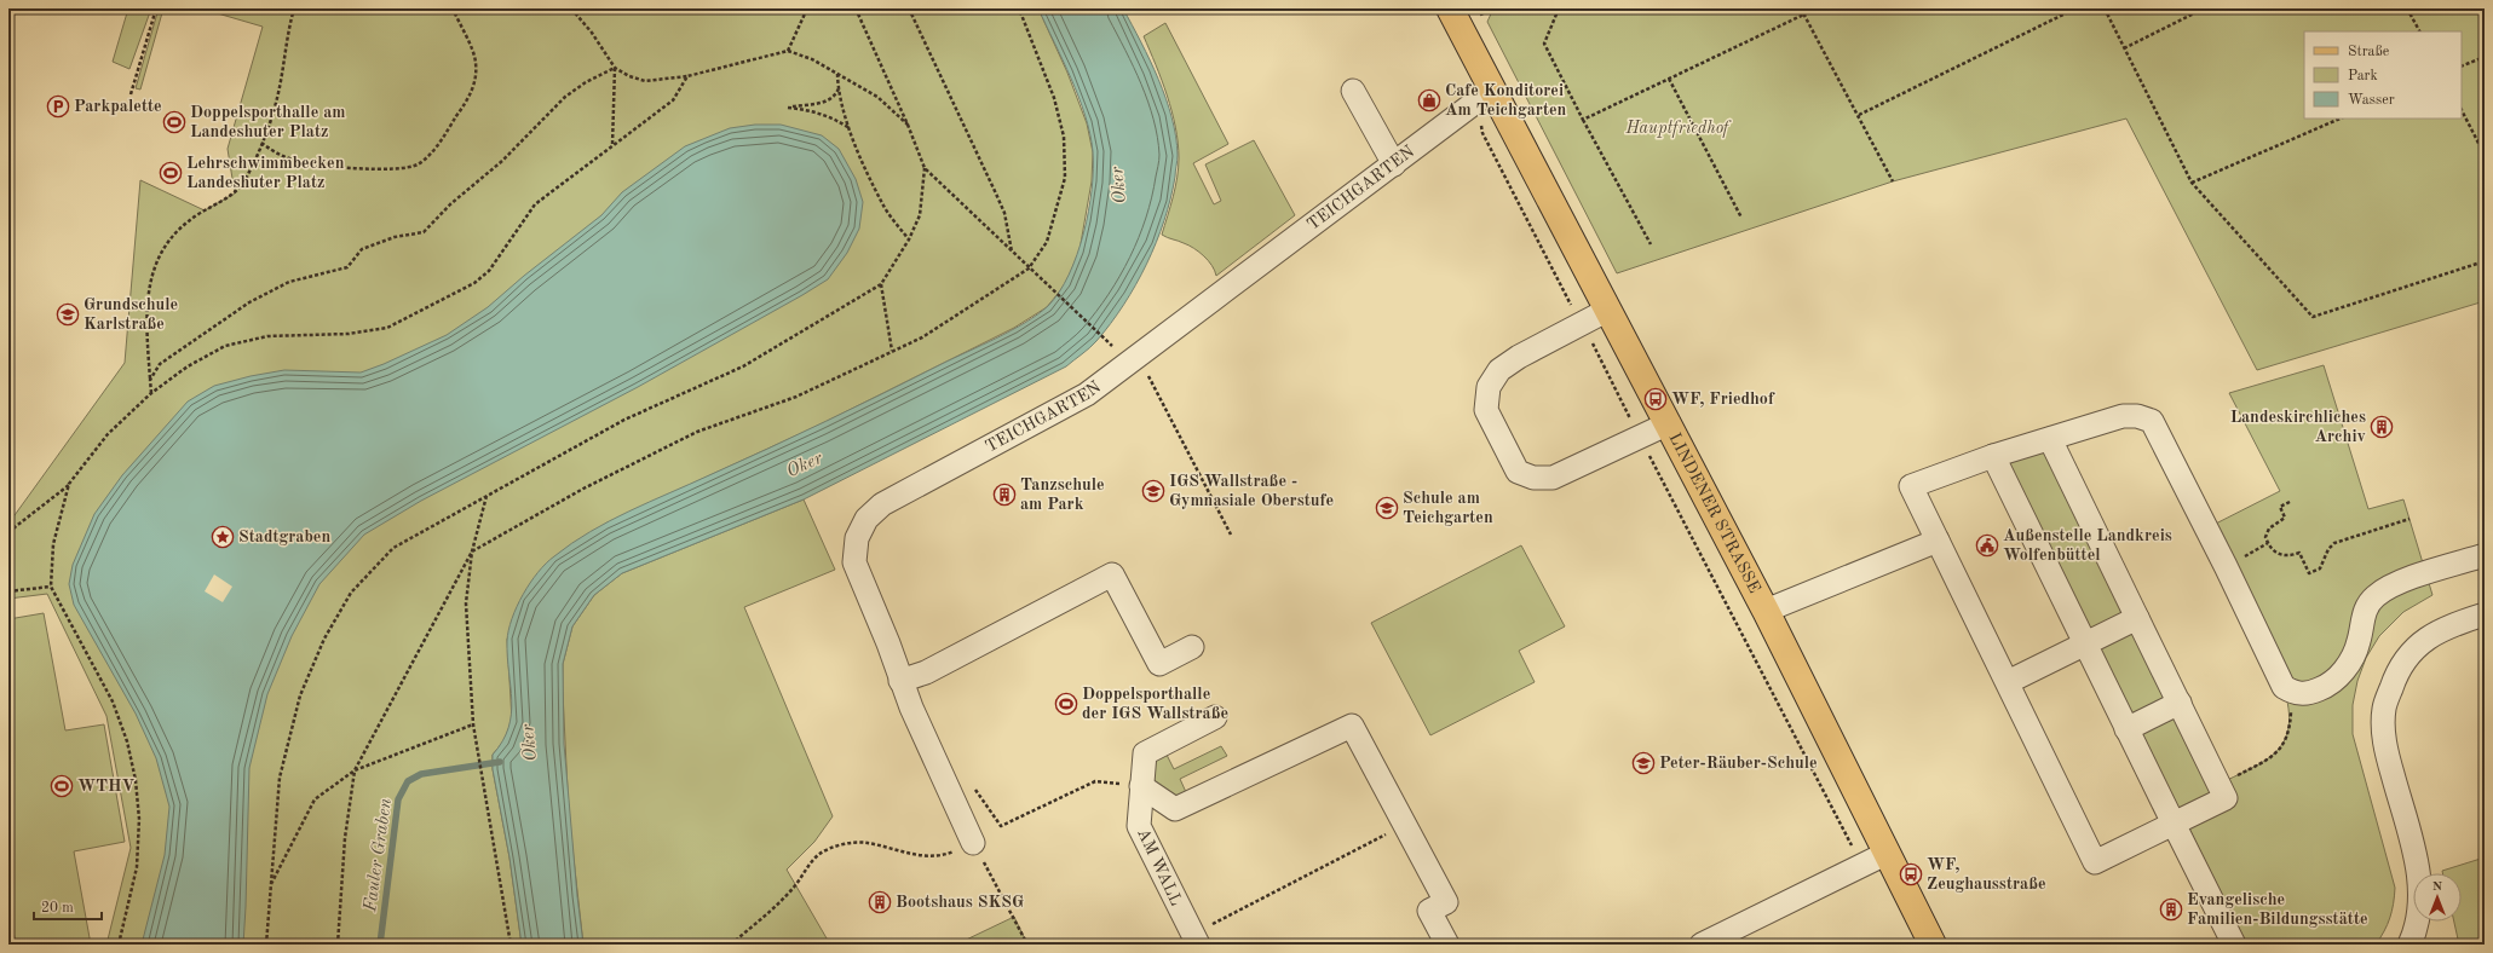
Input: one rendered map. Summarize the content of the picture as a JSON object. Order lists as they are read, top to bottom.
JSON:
{
  "streets": {
    "main road": ["LINDENER STRASSE"],
    "street": ["TEICHGARTEN", "AM WALL"]
  },
  "crossings": [
    ["TEICHGARTEN", "LINDENER STRASSE"]
  ],
  "water": ["Oker", "Fauler Graben"],
  "parks": ["Hauptfriedhof"],
  "places": {
    "shop": ["Cafe Konditorei Am Teichgarten"],
    "parking": ["Parkpalette"],
    "sports": [
      "Doppelsporthalle am Landeshuter Platz",
      "Lehrschwimmbecken Landeshuter Platz",
      "Doppelsporthalle der IGS Wallstraße",
      "WTHV"
    ],
    "school or university": [
      "Grundschule Karlstraße",
      "IGS Wallstraße - Gymnasiale Oberstufe",
      "Schule am Teichgarten",
      "Peter-Räuber-Schule"
    ],
    "bus stop": ["WF, Friedhof", "WF, Zeughausstraße"],
    "building": [
      "Landeskirchliches Archiv",
      "Tanzschule am Park",
      "Bootshaus SKSG",
      "Evangelische Familien-Bildungsstätte"
    ],
    "place": ["Stadtgraben"],
    "public building": ["Außenstelle Landkreis Wolfenbüttel"]
  },
  "legend": ["Straße", "Park", "Wasser"],
  "scale_bar": "20 m",
  "north": "top"
}
